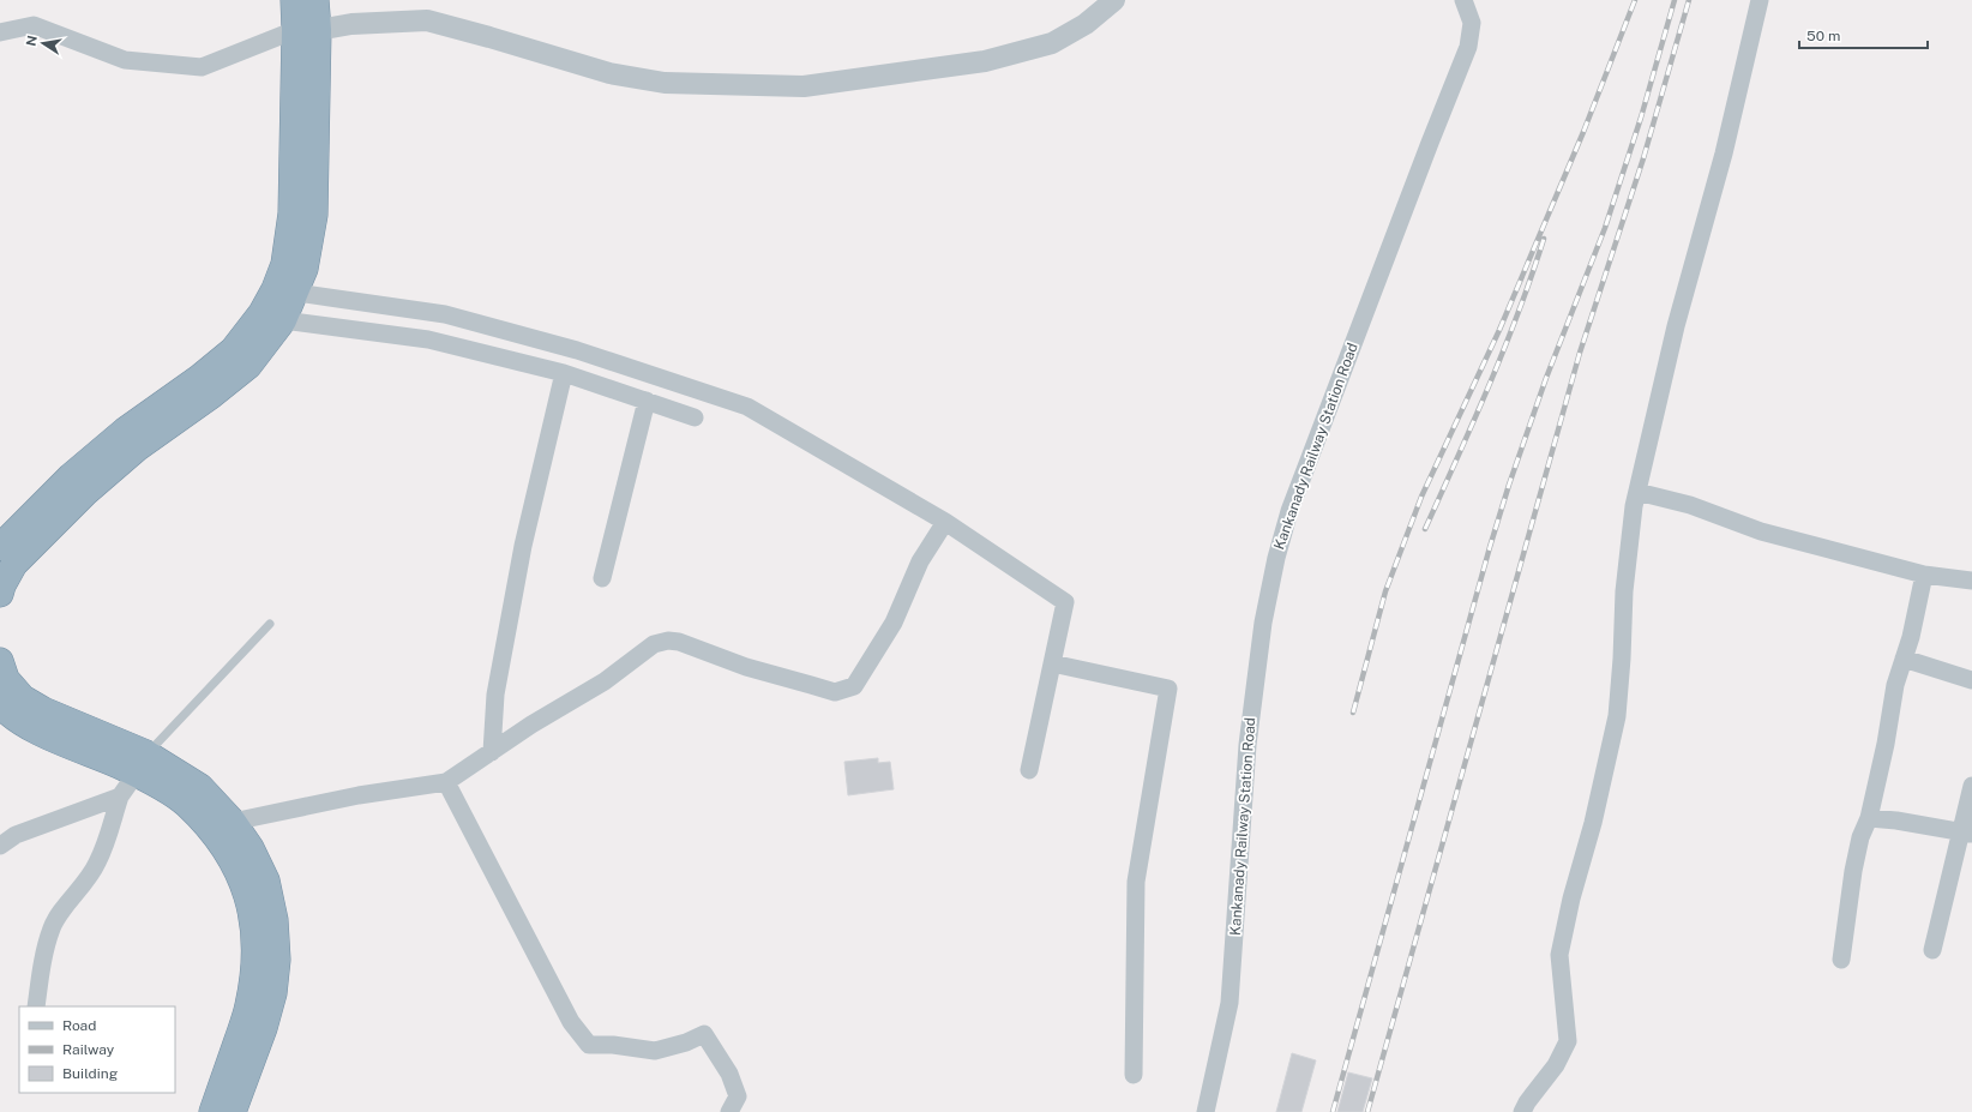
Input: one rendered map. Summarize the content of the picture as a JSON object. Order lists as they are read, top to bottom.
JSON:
{
  "streets": {
    "street": ["Kankanady Railway Station Road"]
  },
  "legend": ["Road", "Railway", "Building"],
  "scale_bar": "50 m",
  "north": "left"
}
